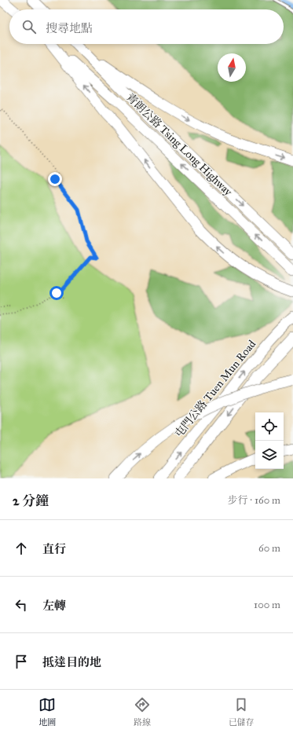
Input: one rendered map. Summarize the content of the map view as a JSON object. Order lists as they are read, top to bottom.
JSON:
{
  "streets": {
    "highway": ["青朗公路 Tsing Long Highway", "屯門公路 Tuen Mun Road"]
  },
  "north": "top",
  "page": {
    "search": "搜尋地點",
    "heading": ["2 分鐘", "步行 · 160 m"],
    "list": [
      ["直行", "60 m"],
      ["左轉", "100 m"],
      "抵達目的地"
    ],
    "nav": ["地圖", "路線", "已儲存"]
  }
}
